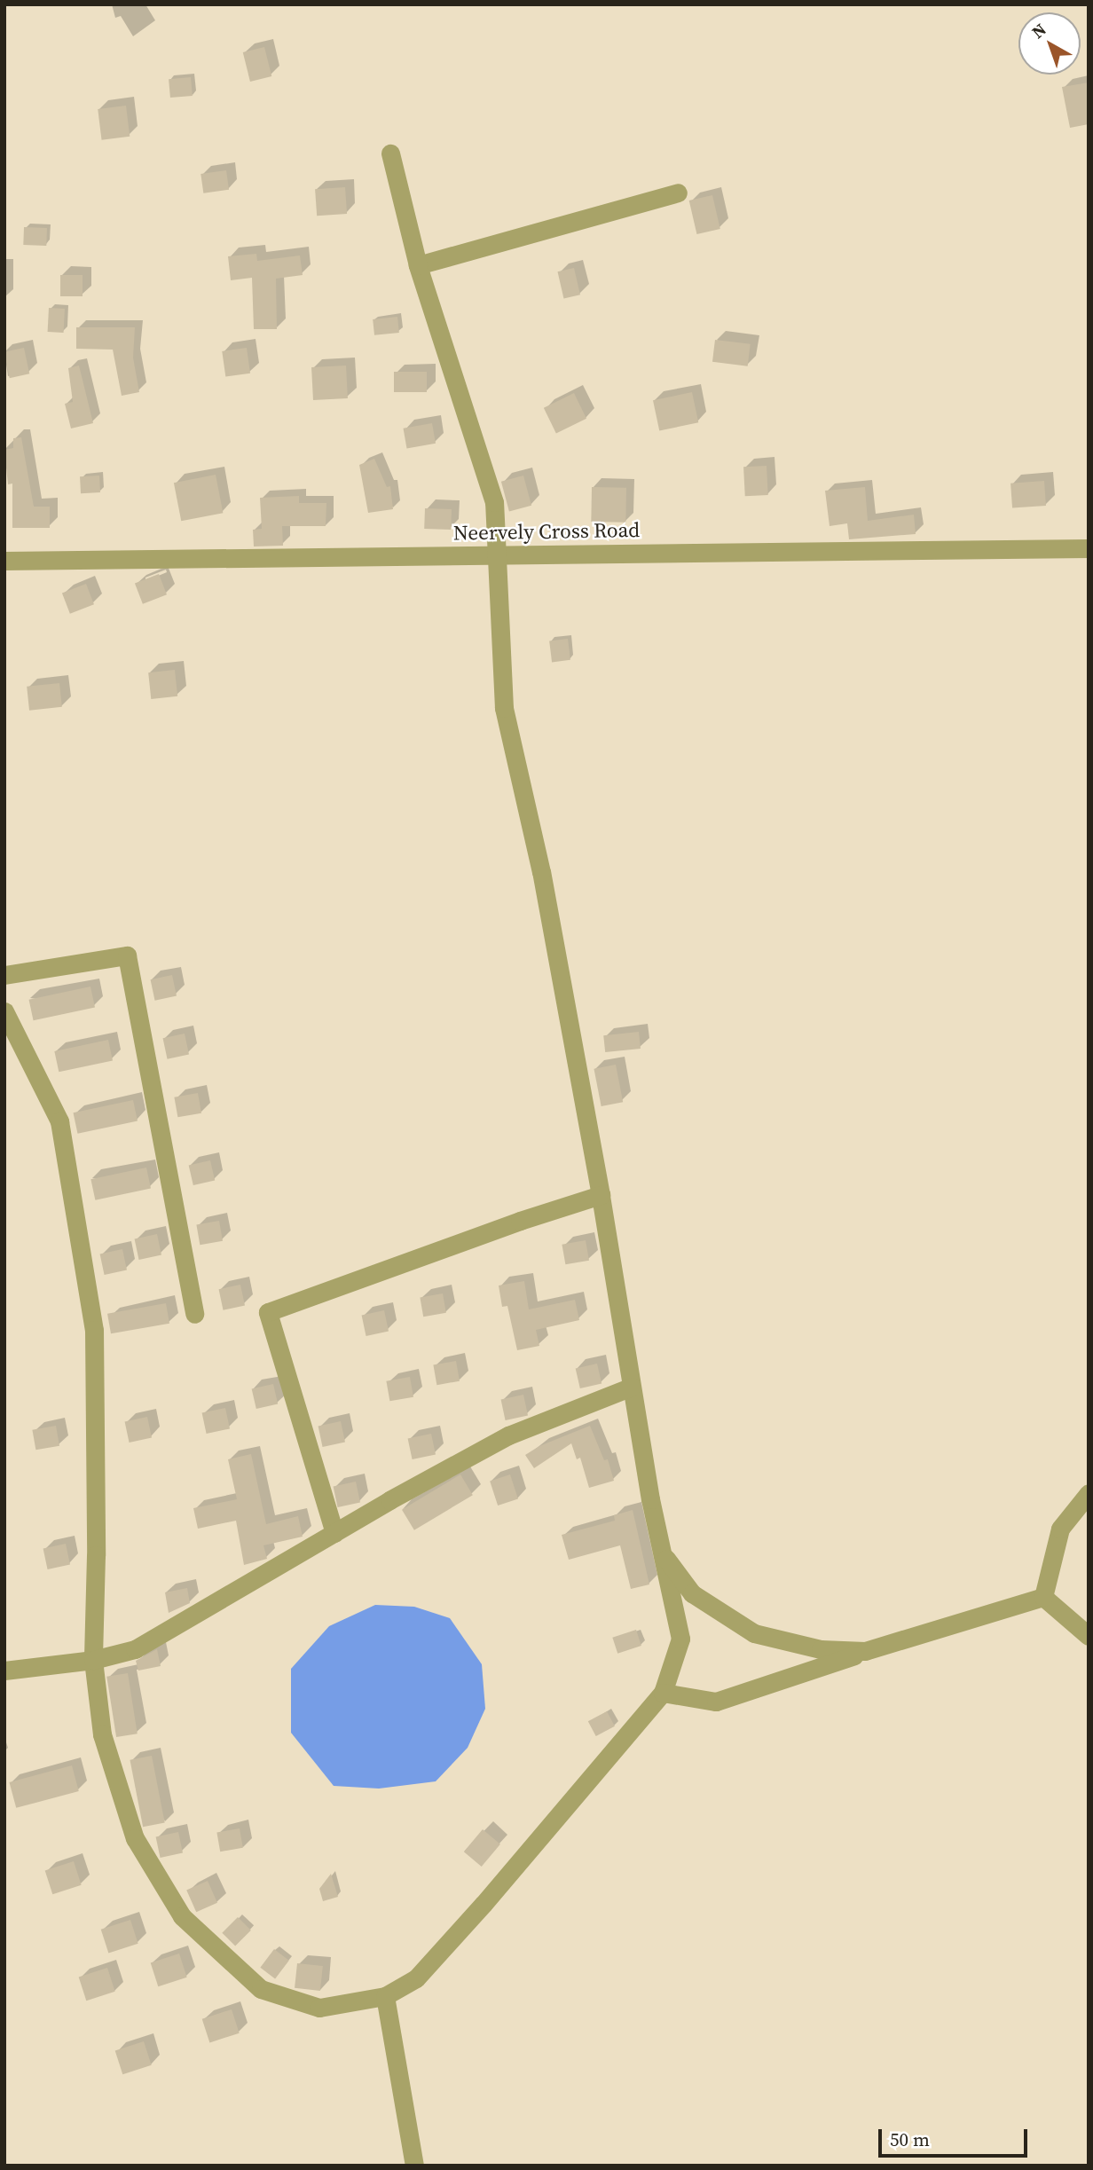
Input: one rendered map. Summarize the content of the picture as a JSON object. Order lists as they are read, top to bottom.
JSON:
{
  "streets": {
    "street": ["Neervely Cross Road"]
  },
  "scale_bar": "50 m",
  "north": "top left"
}
